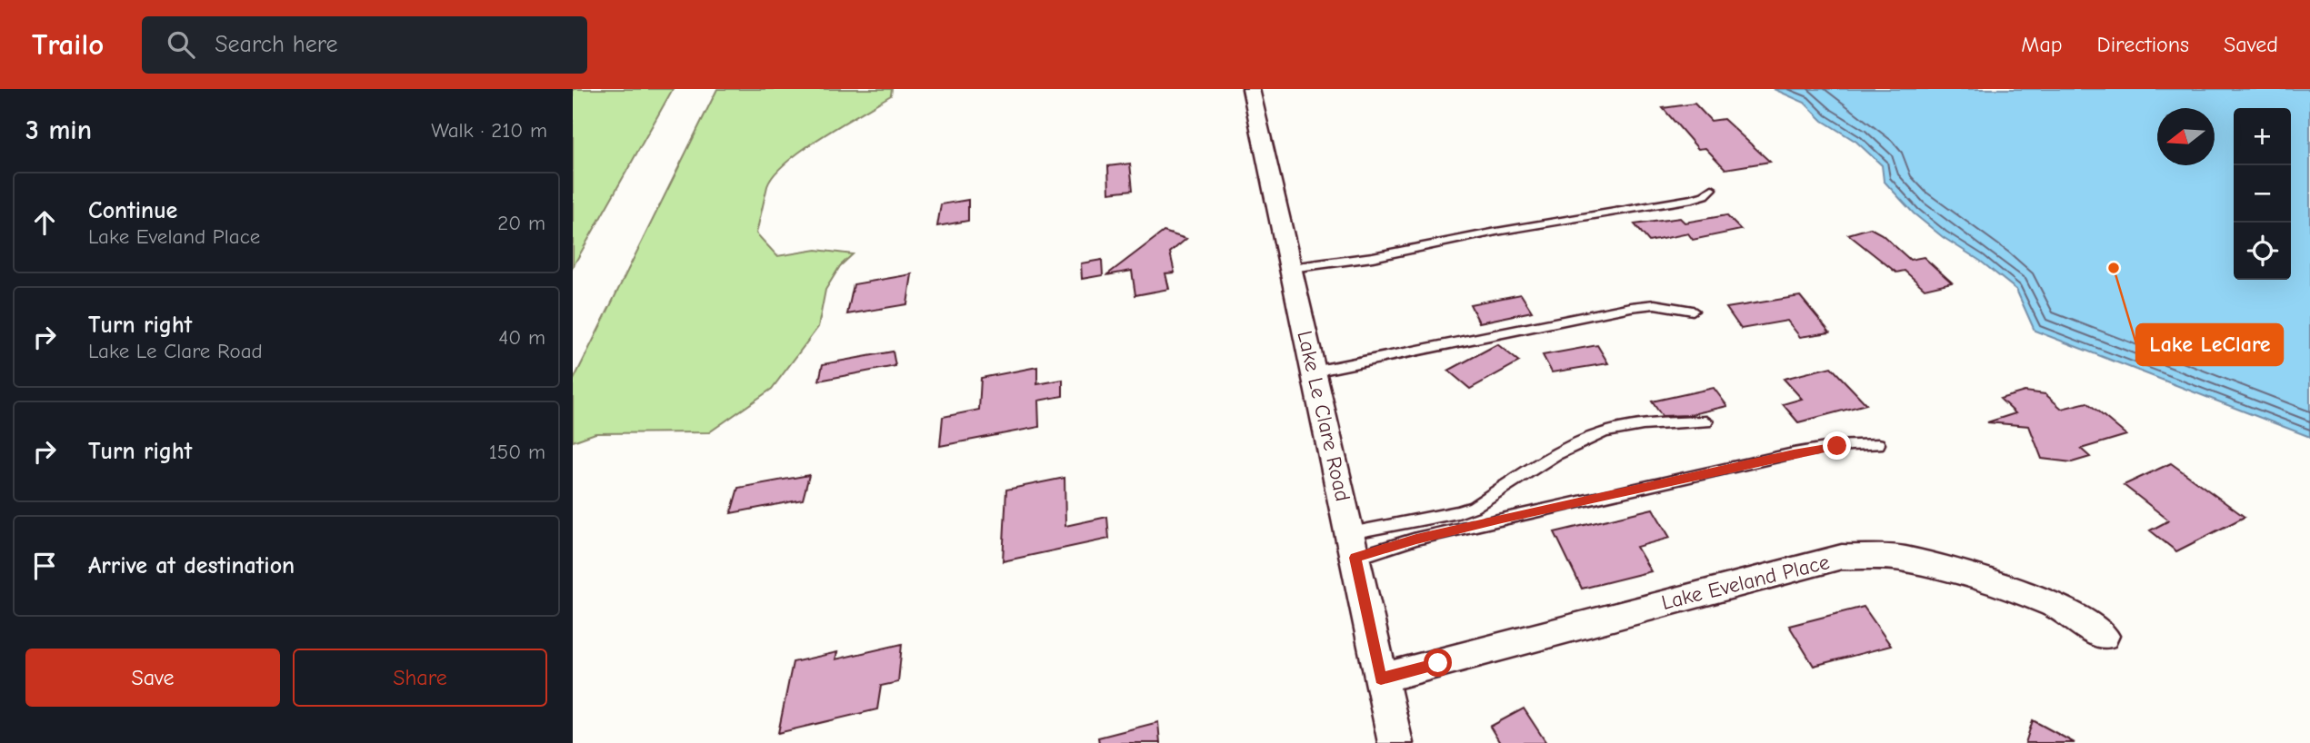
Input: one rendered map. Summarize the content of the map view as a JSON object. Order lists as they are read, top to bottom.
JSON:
{
  "streets": {
    "street": ["Lake Le Clare Road", "Lake Eveland Place"]
  },
  "crossings": [
    ["Lake Le Clare Road", "Lake Eveland Place"]
  ],
  "places": ["Lake LeClare"],
  "north": "left",
  "page": {
    "header": "Trailo",
    "search": "Search here",
    "nav": ["Map", "Directions", "Saved"],
    "heading": ["3 min", "Walk · 210 m"],
    "map_buttons": ["+", "−"],
    "list": [
      ["Continue", "Lake Eveland Place", "20 m"],
      ["Turn right", "Lake Le Clare Road", "40 m"],
      ["Turn right", "150 m"],
      "Arrive at destination"
    ],
    "buttons": ["Save", "Share"]
  }
}
